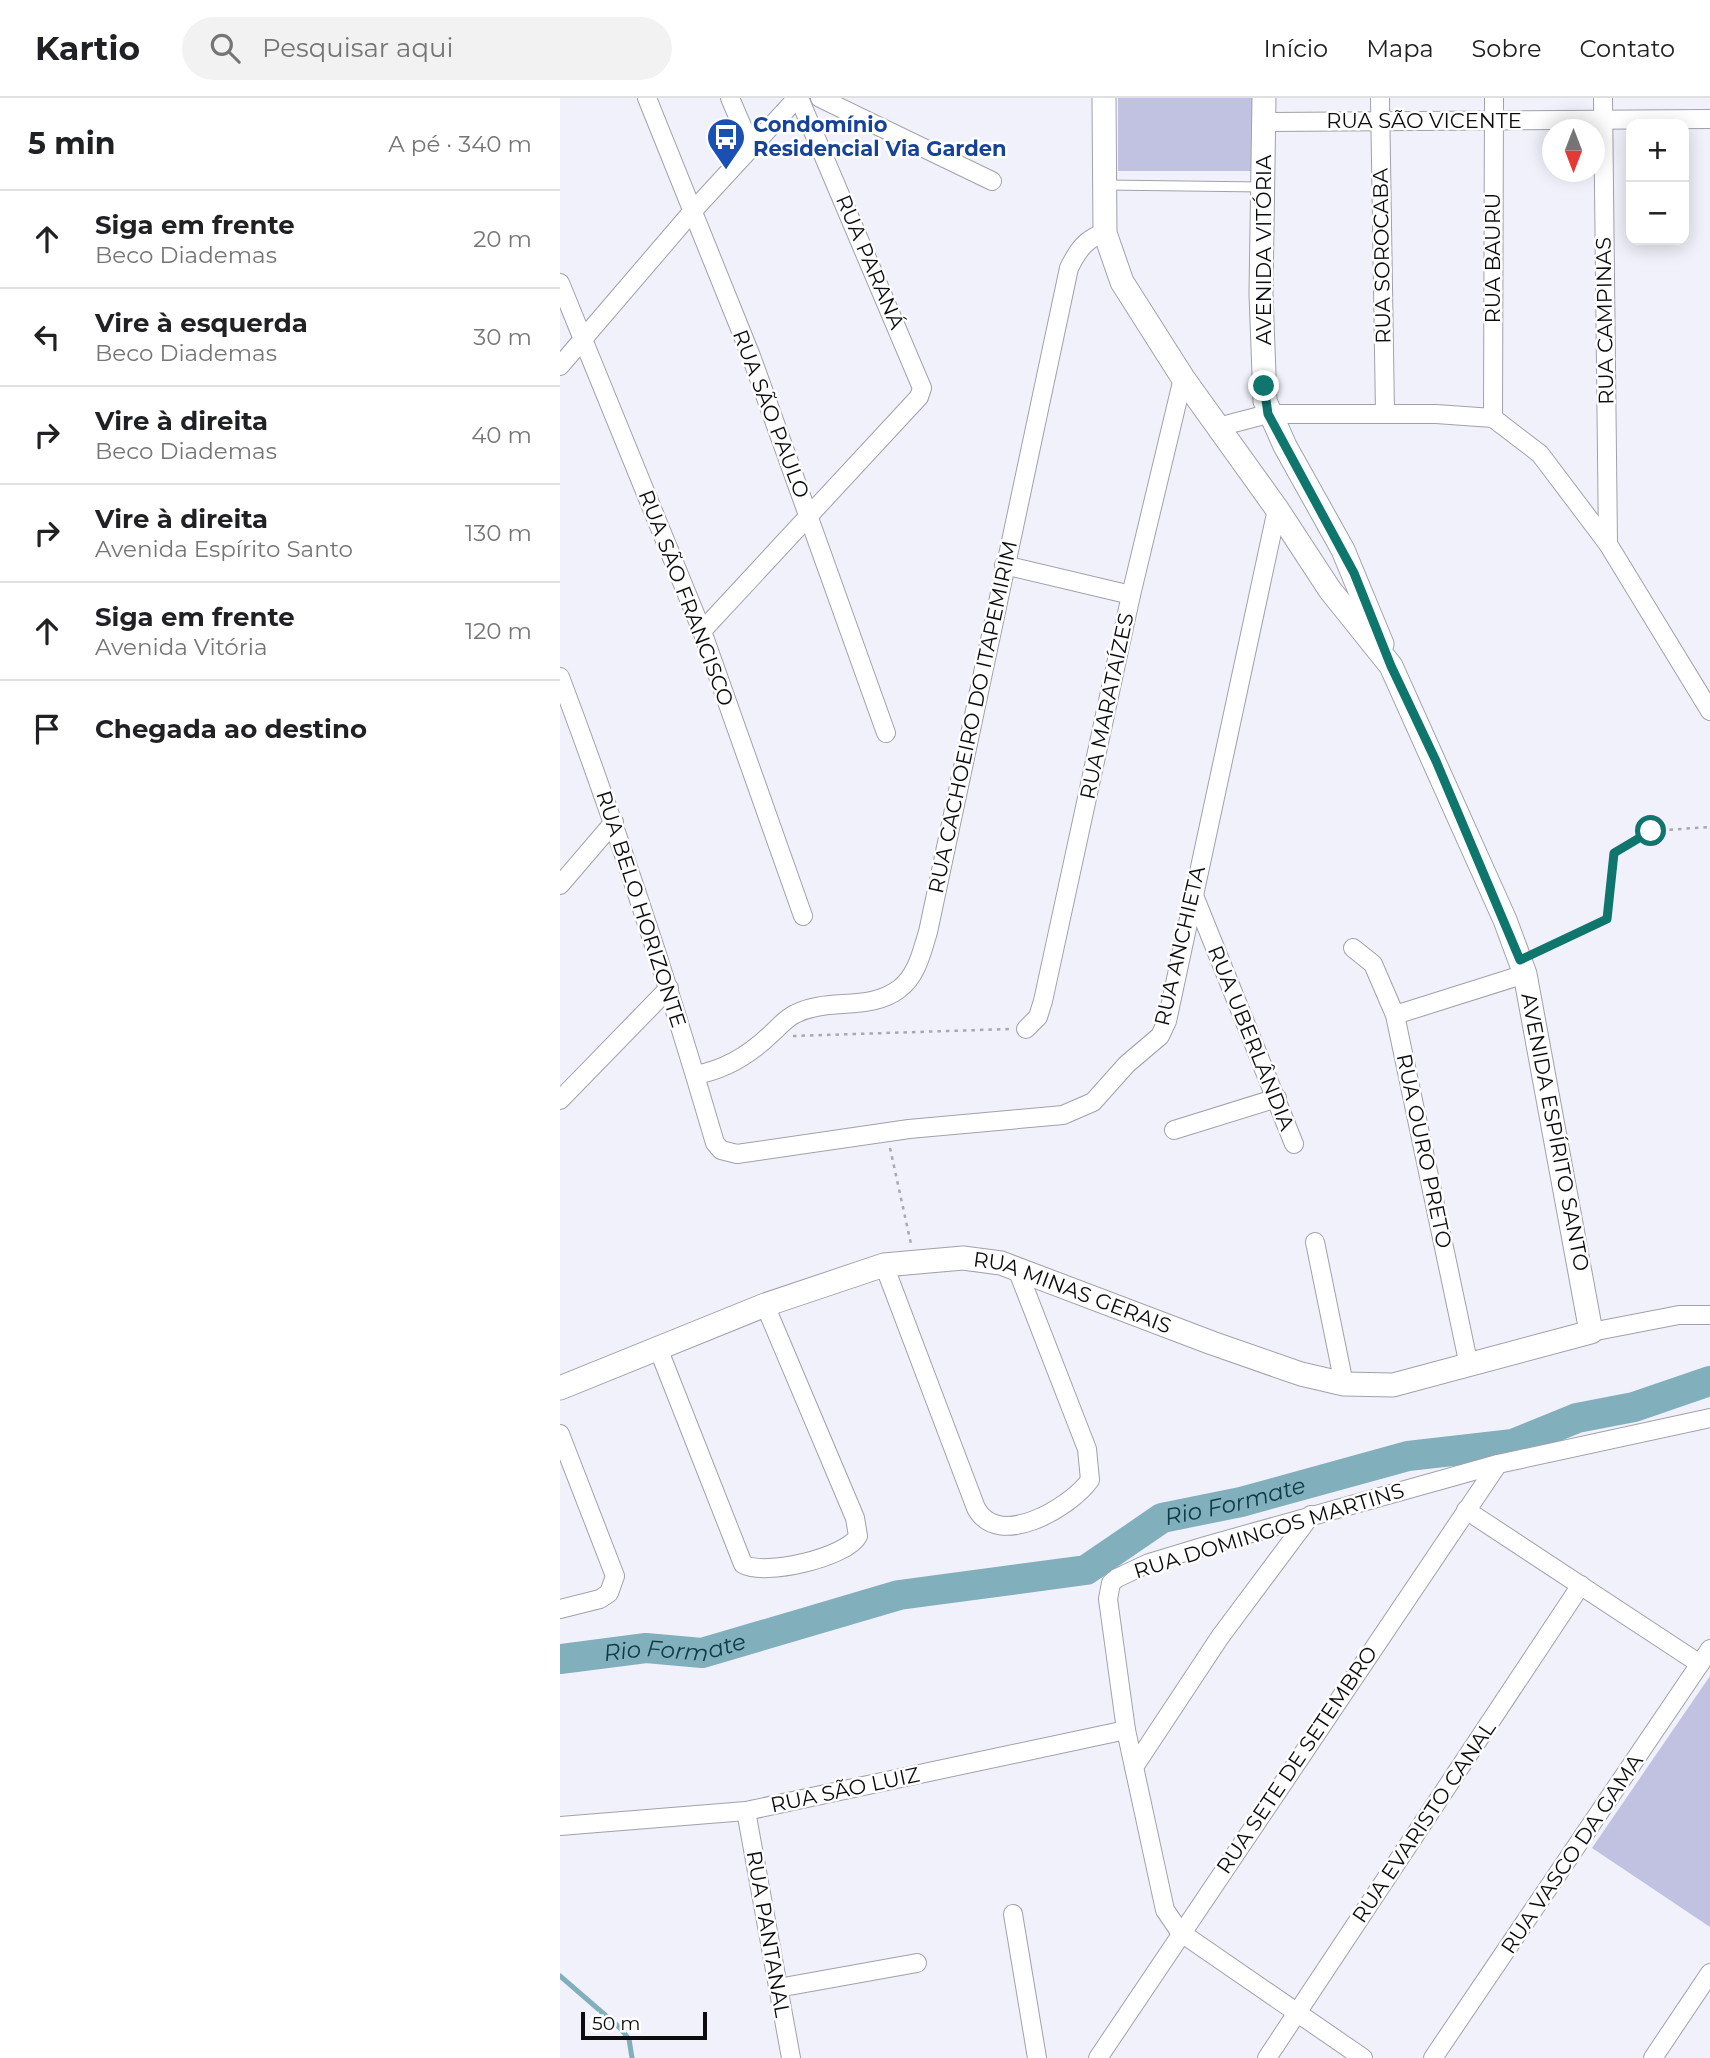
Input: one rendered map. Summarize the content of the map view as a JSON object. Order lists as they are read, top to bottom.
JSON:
{
  "streets": {
    "street": [
      "RUA SÃO VICENTE",
      "AVENIDA VITÓRIA",
      "RUA SOROCABA",
      "RUA BAURU",
      "RUA PARANÁ",
      "RUA CAMPINAS",
      "RUA SÃO PAULO",
      "RUA SÃO FRANCISCO",
      "RUA MARATAÍZES",
      "RUA CACHOEIRO DO ITAPEMIRIM",
      "RUA BELO HORIZONTE",
      "RUA ANCHIETA",
      "RUA UBERLÂNDIA",
      "AVENIDA ESPÍRITO SANTO",
      "RUA OURO PRETO",
      "RUA MINAS GERAIS",
      "RUA DOMINGOS MARTINS",
      "RUA SETE DE SETEMBRO",
      "RUA SÃO LUIZ",
      "RUA EVARISTO CANAL",
      "RUA VASCO DA GAMA",
      "RUA PANTANAL"
    ]
  },
  "crossings": [
    ["RUA SÃO VICENTE", "AVENIDA VITÓRIA"],
    ["RUA SÃO VICENTE", "RUA SOROCABA"],
    ["RUA SÃO VICENTE", "RUA BAURU"],
    ["AVENIDA VITÓRIA", "AVENIDA ESPÍRITO SANTO"],
    ["RUA PARANÁ", "RUA SÃO PAULO"],
    ["RUA MARATAÍZES", "AVENIDA ESPÍRITO SANTO"],
    ["RUA CACHOEIRO DO ITAPEMIRIM", "RUA BELO HORIZONTE"],
    ["RUA CACHOEIRO DO ITAPEMIRIM", "AVENIDA ESPÍRITO SANTO"],
    ["RUA BELO HORIZONTE", "RUA ANCHIETA"],
    ["RUA ANCHIETA", "RUA UBERLÂNDIA"],
    ["RUA ANCHIETA", "AVENIDA ESPÍRITO SANTO"],
    ["AVENIDA ESPÍRITO SANTO", "RUA MINAS GERAIS"],
    ["RUA OURO PRETO", "RUA MINAS GERAIS"],
    ["RUA DOMINGOS MARTINS", "RUA SETE DE SETEMBRO"],
    ["RUA DOMINGOS MARTINS", "RUA SÃO LUIZ"],
    ["RUA DOMINGOS MARTINS", "RUA EVARISTO CANAL"],
    ["RUA SÃO LUIZ", "RUA PANTANAL"]
  ],
  "water": ["Rio Formate"],
  "places": {
    "bus stop": ["Condomínio Residencial Via Garden"]
  },
  "scale_bar": "50 m",
  "north": "bottom",
  "page": {
    "header": "Kartio",
    "search": "Pesquisar aqui",
    "nav": [
      "Início",
      "Mapa",
      "Sobre",
      "Contato"
    ],
    "heading": ["5 min", "A pé · 340 m"],
    "map_buttons": ["+", "−"],
    "list": [
      ["Siga em frente", "Beco Diademas", "20 m"],
      ["Vire à esquerda", "Beco Diademas", "30 m"],
      ["Vire à direita", "Beco Diademas", "40 m"],
      ["Vire à direita", "Avenida Espírito Santo", "130 m"],
      ["Siga em frente", "Avenida Vitória", "120 m"],
      "Chegada ao destino"
    ],
    "scale": "50 m"
  }
}
